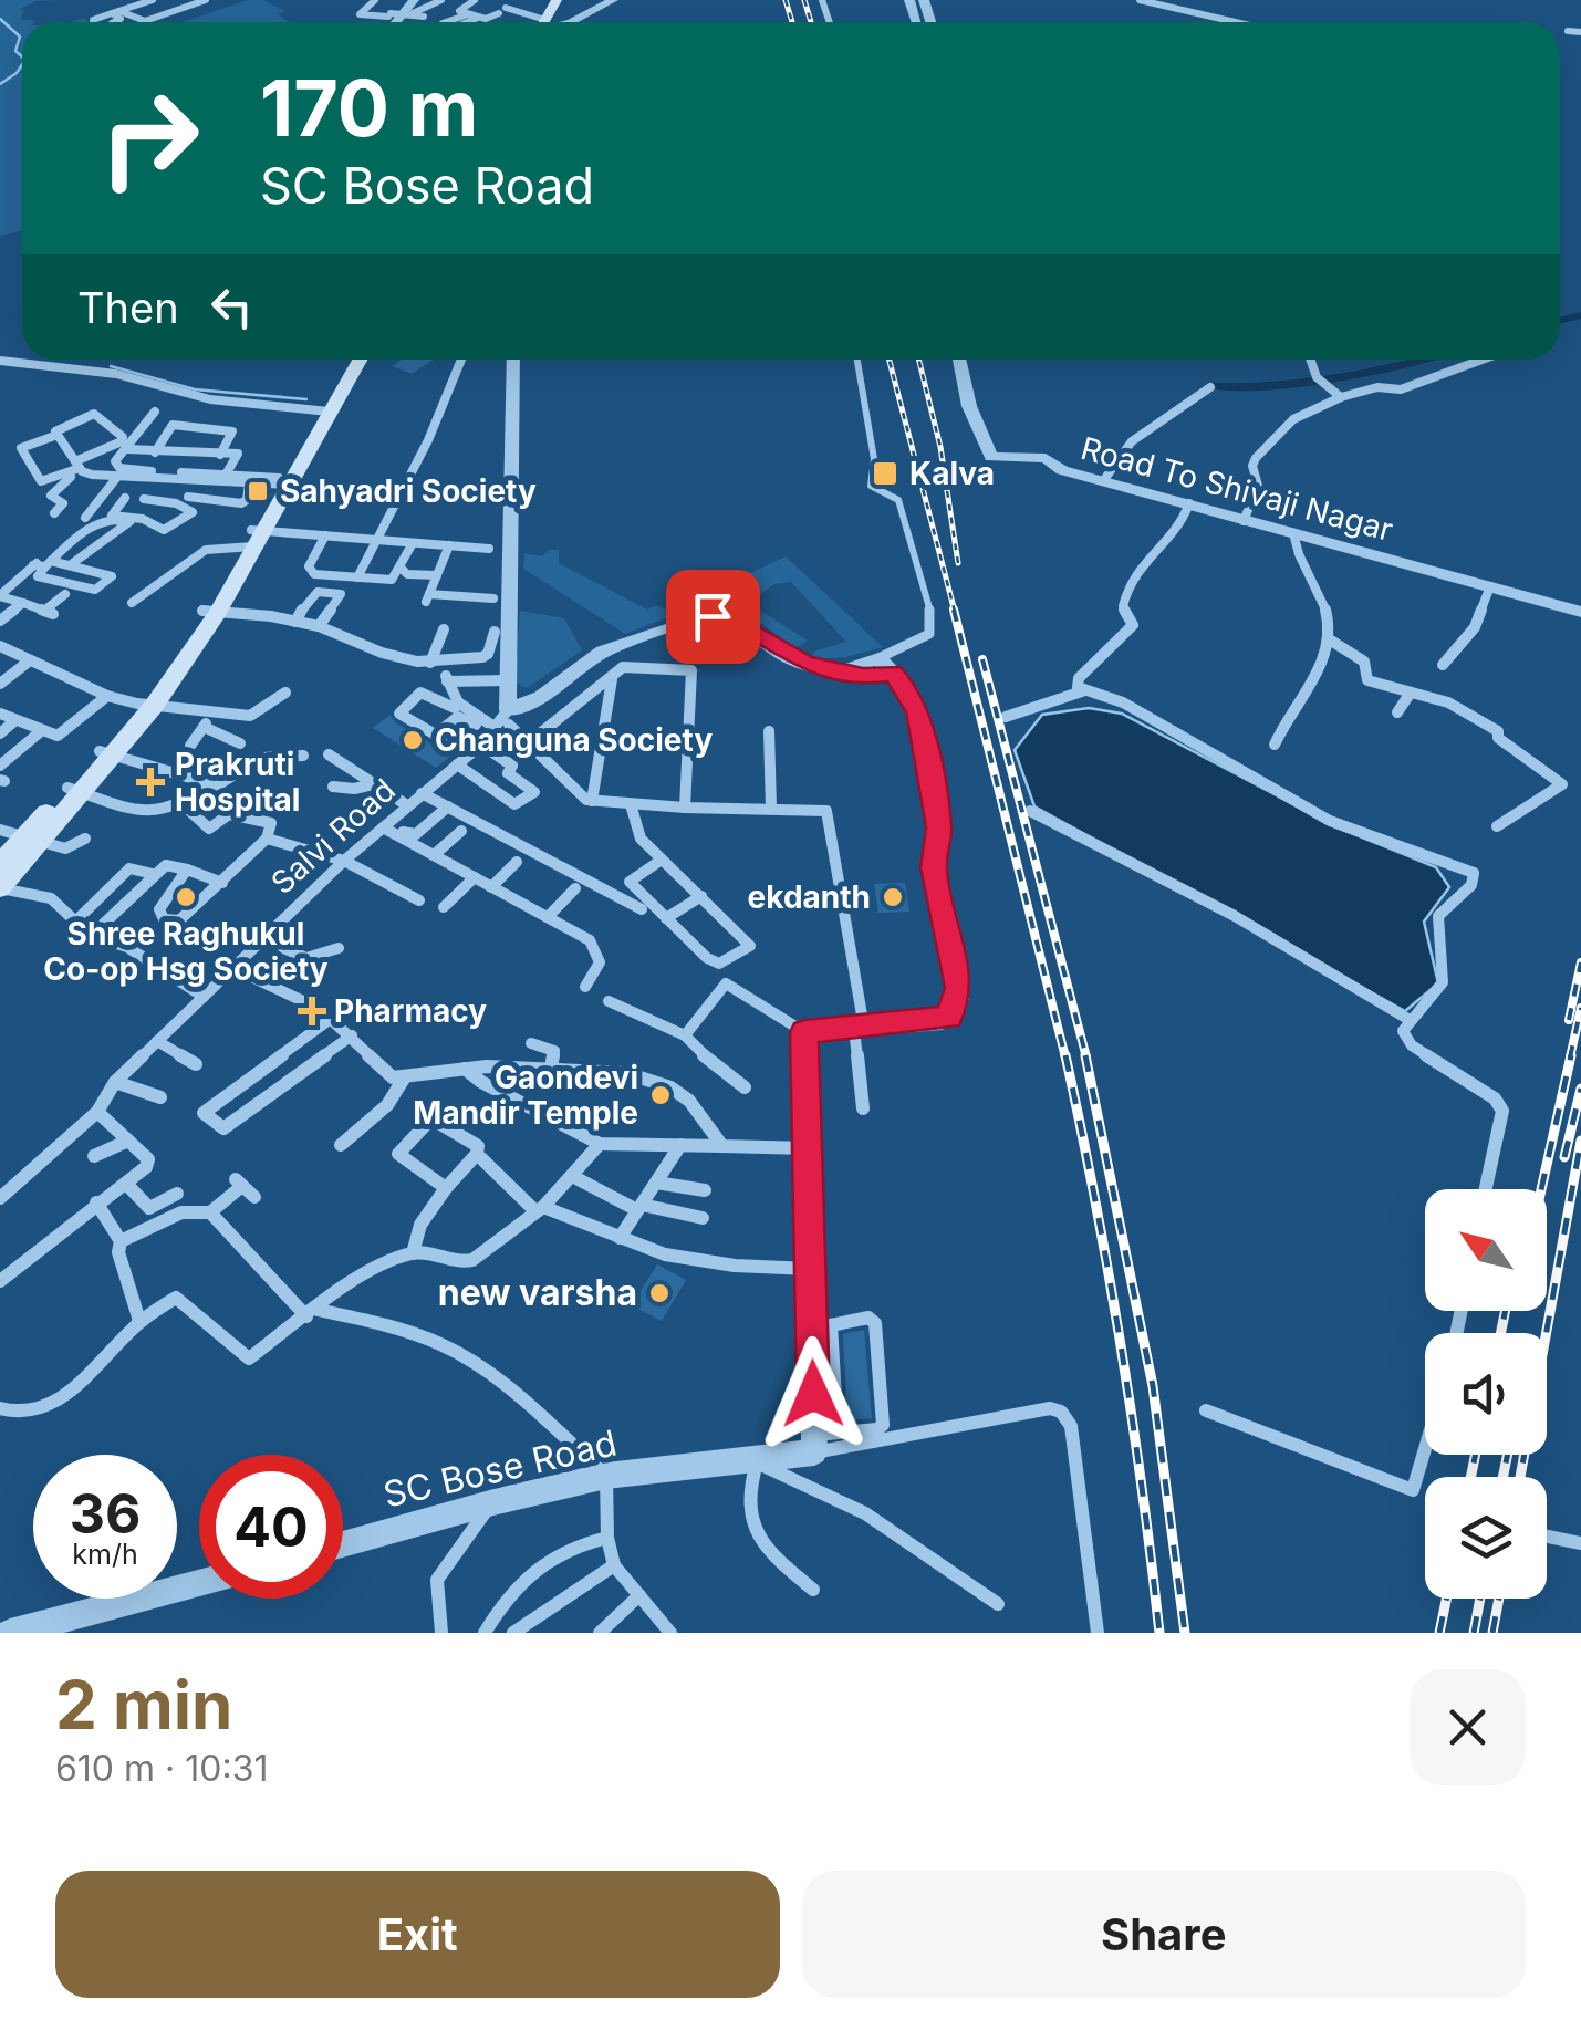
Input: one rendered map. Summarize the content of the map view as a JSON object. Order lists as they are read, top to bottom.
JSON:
{
  "streets": {
    "street": ["Road To Shivaji Nagar", "Salvi Road", "SC Bose Road"]
  },
  "places": {
    "transit": ["Kalva", "Sahyadri Society"],
    "other": [
      "Changuna Society",
      "Shree Raghukul Co-op Hsg Society",
      "ekdanth",
      "Gaondevi Mandir Temple",
      "new varsha"
    ],
    "health": ["Prakruti Hospital", "Pharmacy"]
  },
  "north": "top left",
  "page": {
    "turn": ["170 m", "SC Bose Road"],
    "then": "Then",
    "speed": "36 km/h",
    "limit": "40",
    "heading": ["2 min", "610 m · 10:31"],
    "buttons": ["Exit", "Share"]
  }
}
